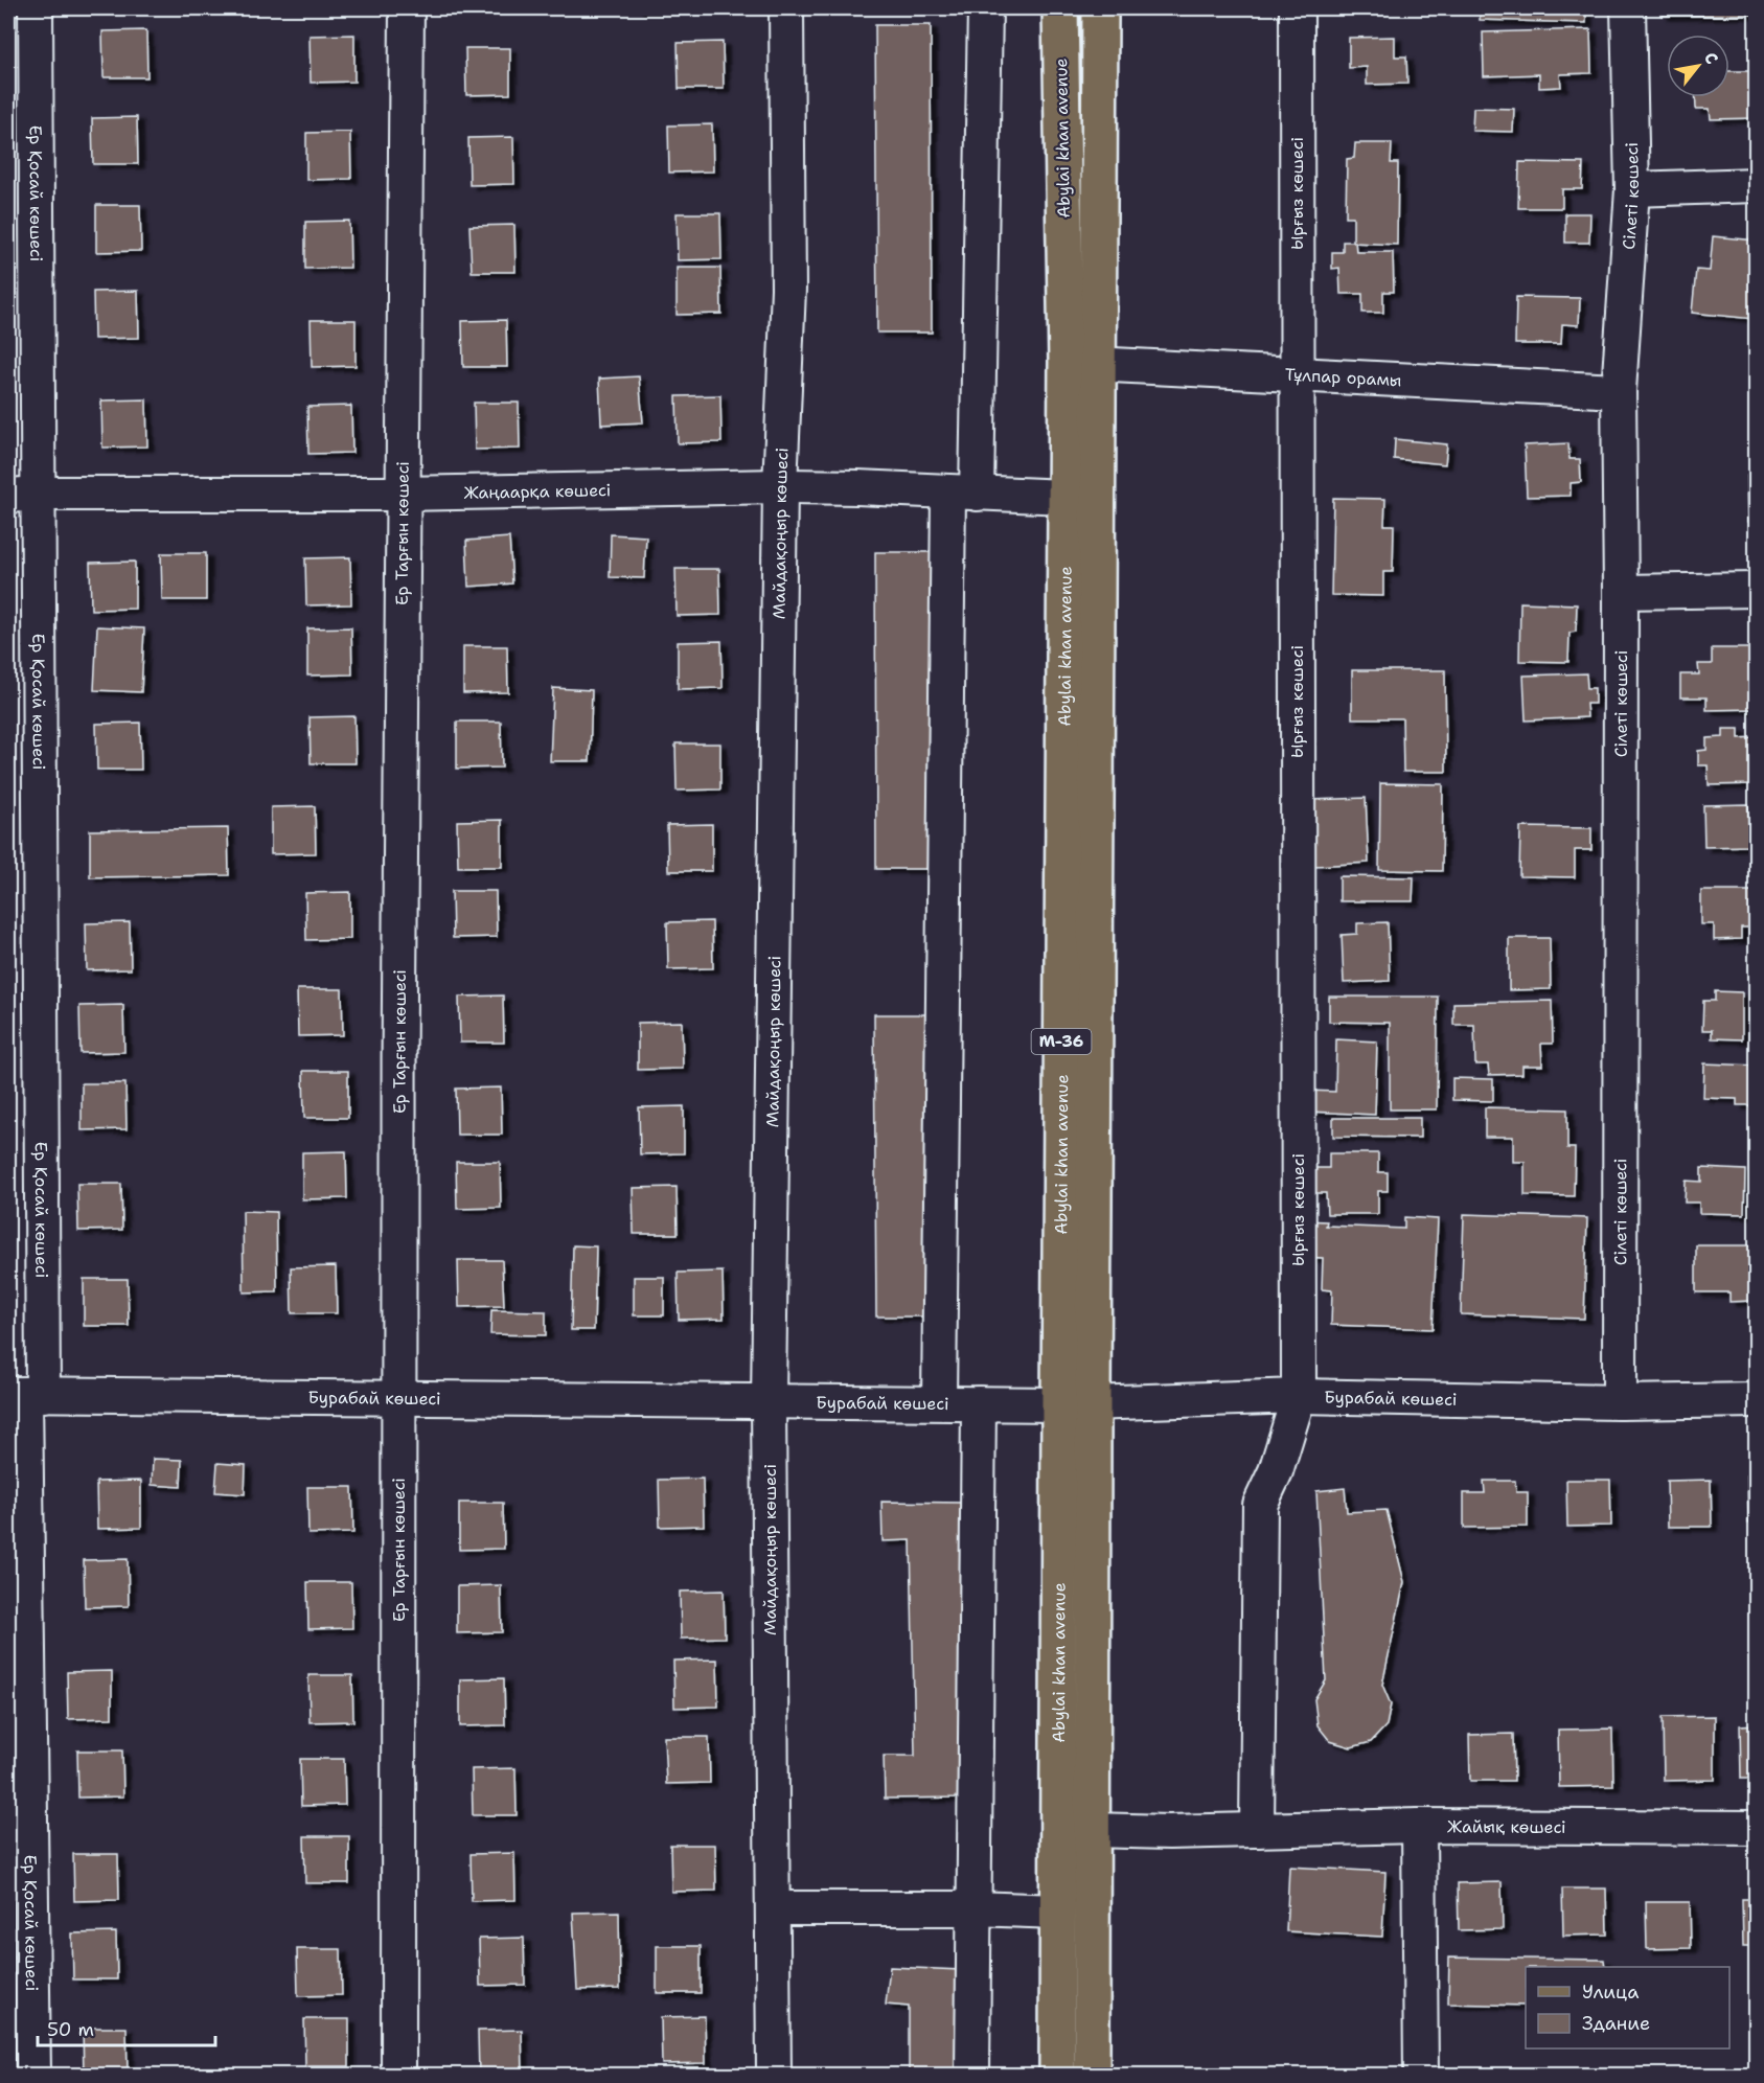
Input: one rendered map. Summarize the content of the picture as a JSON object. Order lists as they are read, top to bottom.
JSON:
{
  "streets": {
    "main road": ["Abylai khan avenue", "M-36"],
    "street": [
      "Ер Қосай көшесі",
      "Ырғыз көшесі",
      "Сілеті көшесі",
      "Тұлпар орамы",
      "Жаңаарқа көшесі",
      "Ер Тарғын көшесі",
      "Майдақоңыр көшесі",
      "Бурабай көшесі",
      "Жайық көшесі"
    ]
  },
  "crossings": [
    ["Abylai khan avenue", "Тұлпар орамы"],
    ["Abylai khan avenue", "Жаңаарқа көшесі"],
    ["Abylai khan avenue", "Бурабай көшесі"],
    ["Abylai khan avenue", "Жайық көшесі"],
    ["Ер Қосай көшесі", "Жаңаарқа көшесі"],
    ["Ер Қосай көшесі", "Бурабай көшесі"],
    ["Ырғыз көшесі", "Тұлпар орамы"],
    ["Ырғыз көшесі", "Бурабай көшесі"],
    ["Ырғыз көшесі", "Жайық көшесі"],
    ["Сілеті көшесі", "Тұлпар орамы"],
    ["Сілеті көшесі", "Бурабай көшесі"],
    ["Жаңаарқа көшесі", "Ер Тарғын көшесі"],
    ["Жаңаарқа көшесі", "Майдақоңыр көшесі"],
    ["Ер Тарғын көшесі", "Бурабай көшесі"],
    ["Майдақоңыр көшесі", "Бурабай көшесі"]
  ],
  "legend": ["Улица", "Здание"],
  "scale_bar": "50 m",
  "north": "top right"
}
